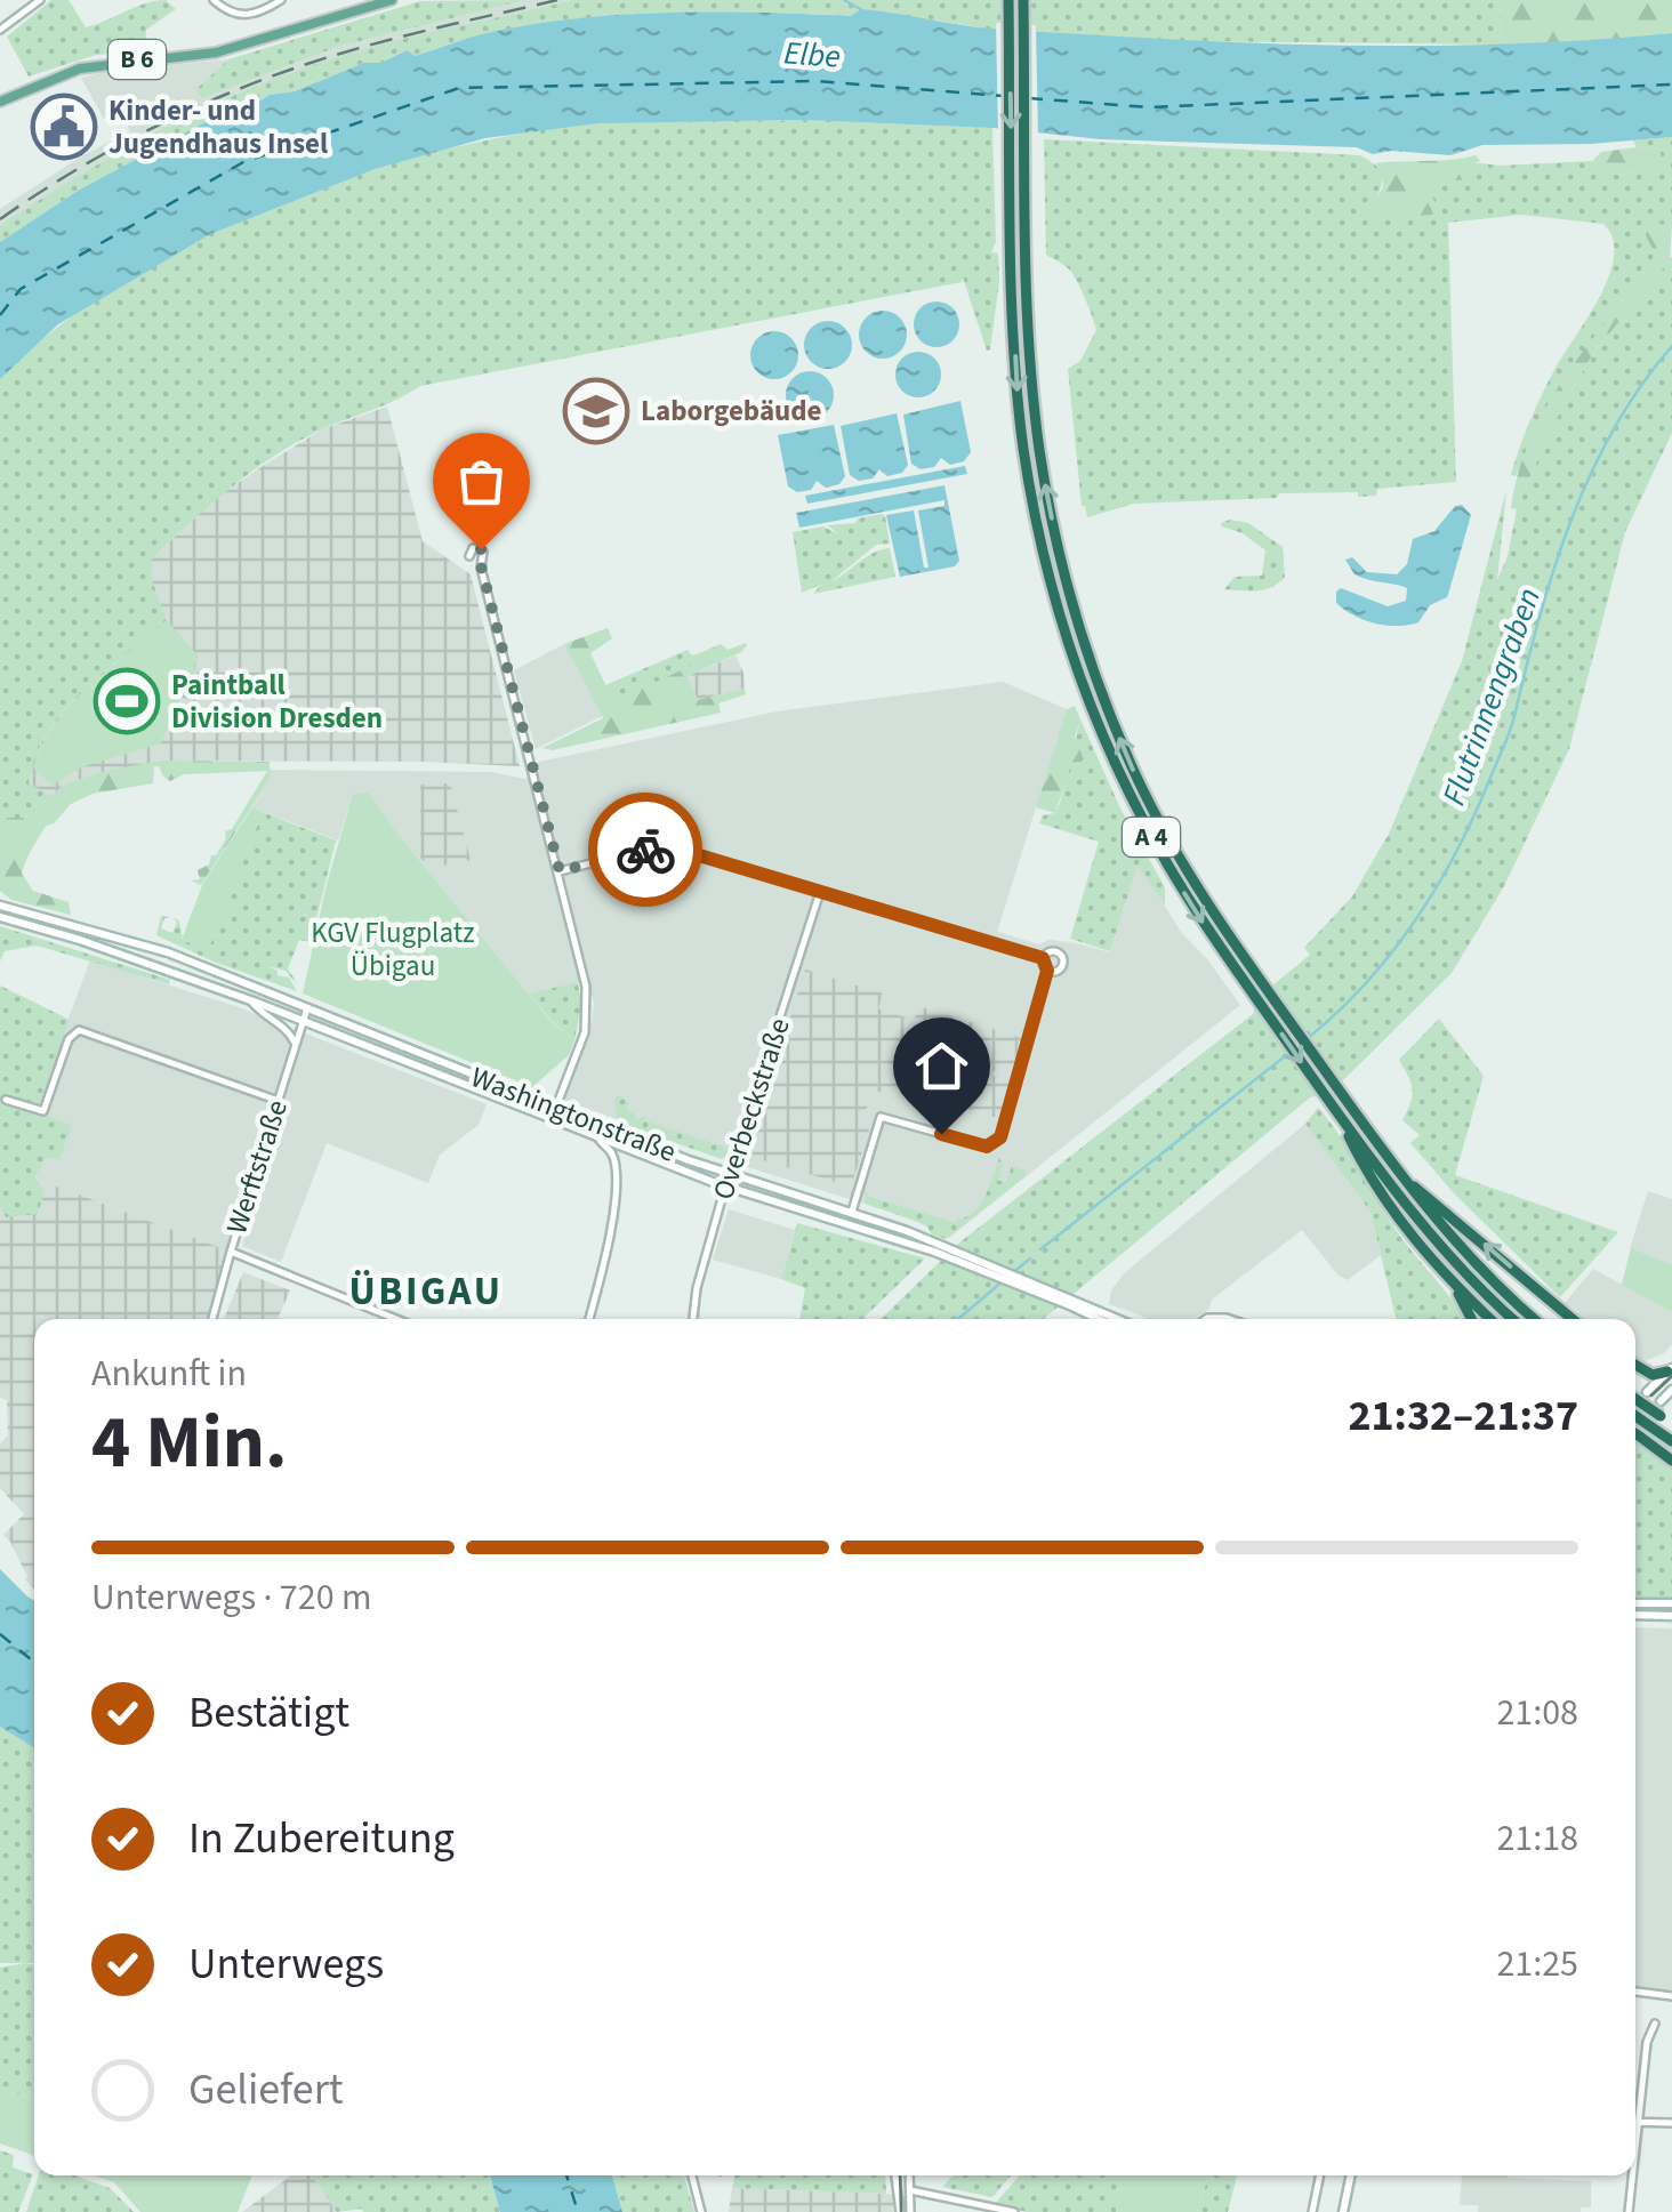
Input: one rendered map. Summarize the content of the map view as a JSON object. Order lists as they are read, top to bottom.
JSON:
{
  "streets": {
    "highway": ["A 4"],
    "main road": ["B 6", "Washingtonstraße"],
    "street": ["Overbeckstraße", "Werftstraße"]
  },
  "crossings": [
    ["Overbeckstraße", "Washingtonstraße"],
    ["Washingtonstraße", "Werftstraße"]
  ],
  "districts": ["ÜBIGAU"],
  "water": ["Elbe", "Flutrinnengraben"],
  "parks": ["KGV Flugplatz Übigau"],
  "places": {
    "public building": ["Kinder- und Jugendhaus Insel"],
    "school or university": ["Laborgebäude"],
    "sports": ["Paintball Division Dresden"]
  },
  "page": {
    "heading": ["4 Min.", "Ankunft in", "21:32–21:37"],
    "bar": "Unterwegs · 720 m",
    "list": [
      ["Bestätigt", "21:08"],
      ["In Zubereitung", "21:18"],
      ["Unterwegs", "21:25"],
      "Geliefert"
    ]
  }
}
